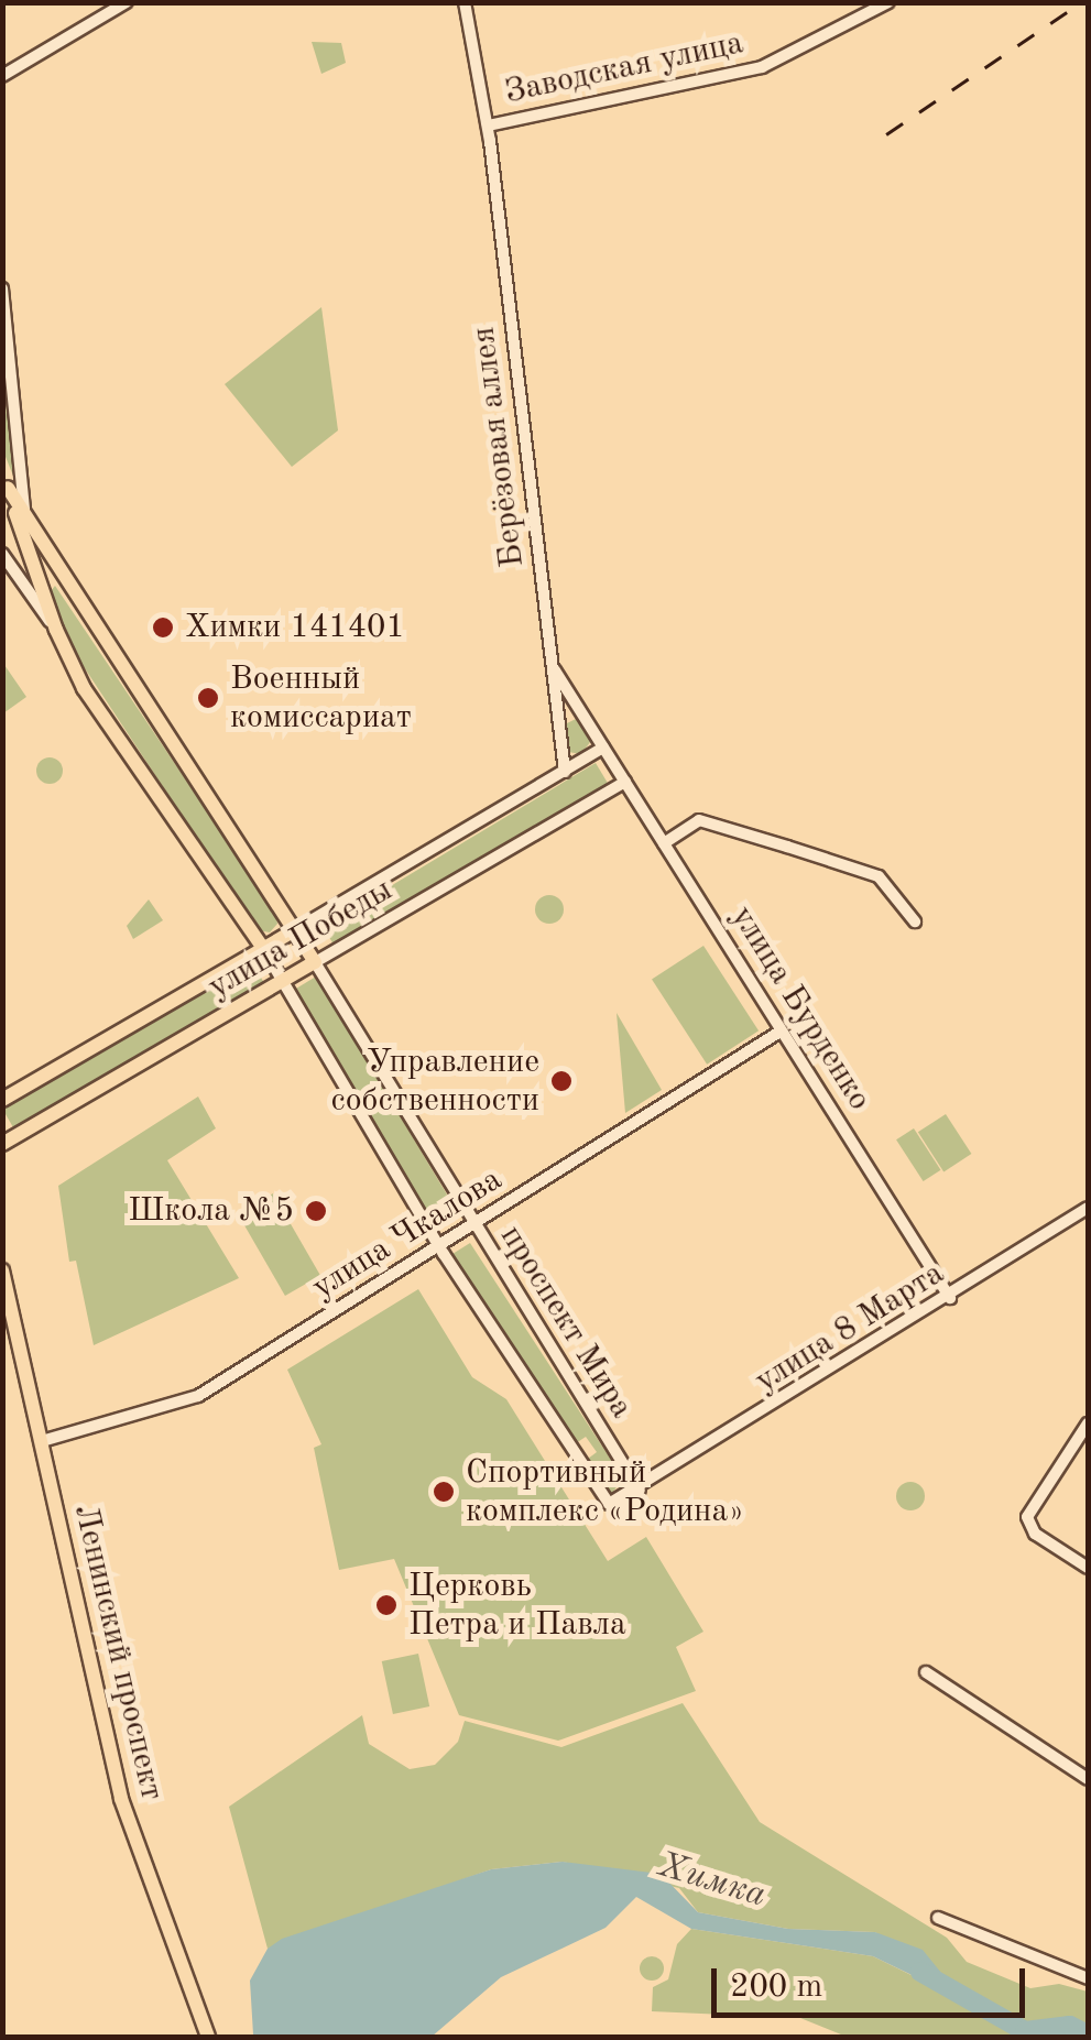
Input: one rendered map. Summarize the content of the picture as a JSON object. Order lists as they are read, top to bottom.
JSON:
{
  "streets": {
    "main road": ["улица Победы", "проспект Мира", "Ленинский проспект"],
    "street": [
      "Заводская улица",
      "Берёзовая аллея",
      "улица Бурденко",
      "улица Чкалова",
      "улица 8 Марта"
    ]
  },
  "crossings": [
    ["Заводская улица", "Берёзовая аллея"],
    ["Берёзовая аллея", "улица Победы"],
    ["Берёзовая аллея", "улица Бурденко"],
    ["улица Победы", "улица Бурденко"],
    ["улица Победы", "проспект Мира"],
    ["улица Бурденко", "улица Чкалова"],
    ["улица Бурденко", "улица 8 Марта"],
    ["улица Чкалова", "проспект Мира"],
    ["улица Чкалова", "Ленинский проспект"],
    ["проспект Мира", "улица 8 Марта"]
  ],
  "water": ["Химка"],
  "places": [
    "Химки 141401",
    "Военный комиссариат",
    "Управление собственности",
    "Школа №5",
    "Спортивный комплекс «Родина»",
    "Церковь Петра и Павла"
  ],
  "scale_bar": "200 m"
}
